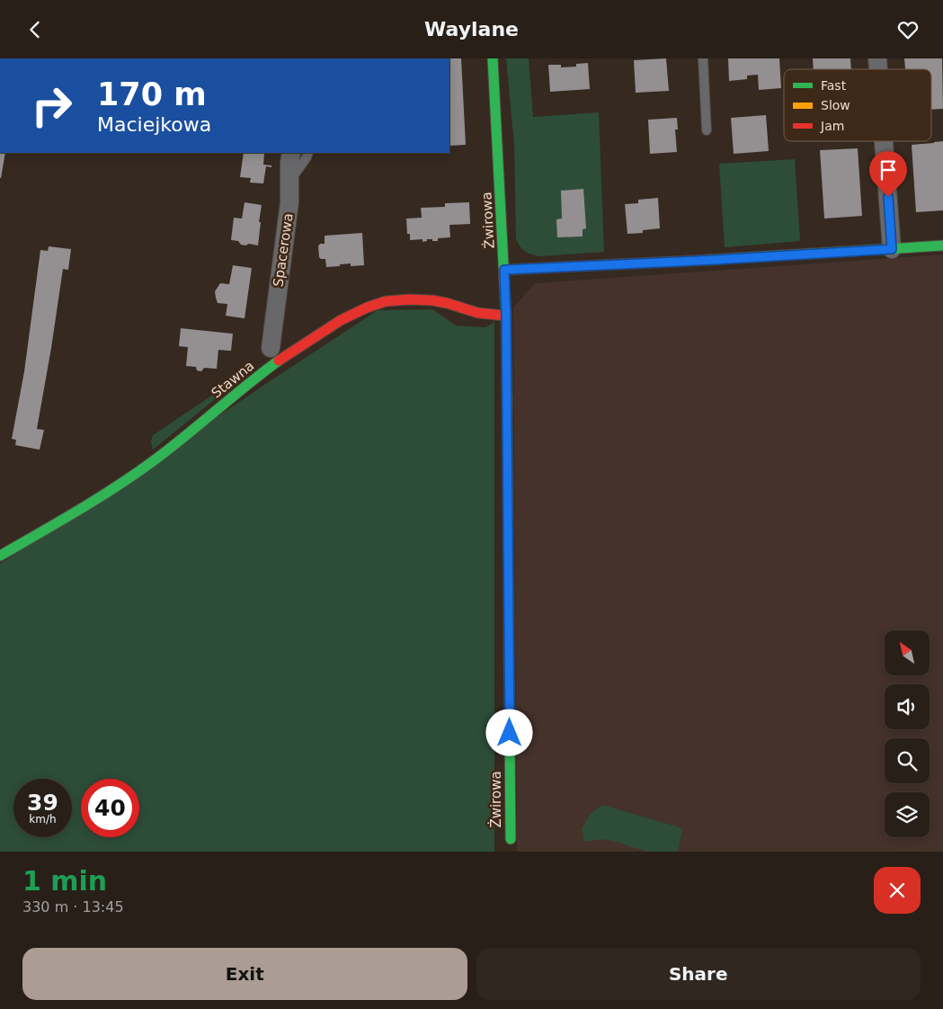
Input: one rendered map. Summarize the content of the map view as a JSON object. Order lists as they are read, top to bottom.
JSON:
{
  "streets": {
    "street": ["Żwirowa", "Spacerowa", "Stawna"]
  },
  "crossings": [
    ["Żwirowa", "Stawna"]
  ],
  "legend": ["Fast", "Slow", "Jam"],
  "north": "top left",
  "page": {
    "header": "Waylane",
    "turn": ["170 m", "Maciejkowa"],
    "speed": "39 km/h",
    "limit": "40",
    "heading": ["1 min", "330 m · 13:45"],
    "buttons": ["Exit", "Share"]
  }
}
